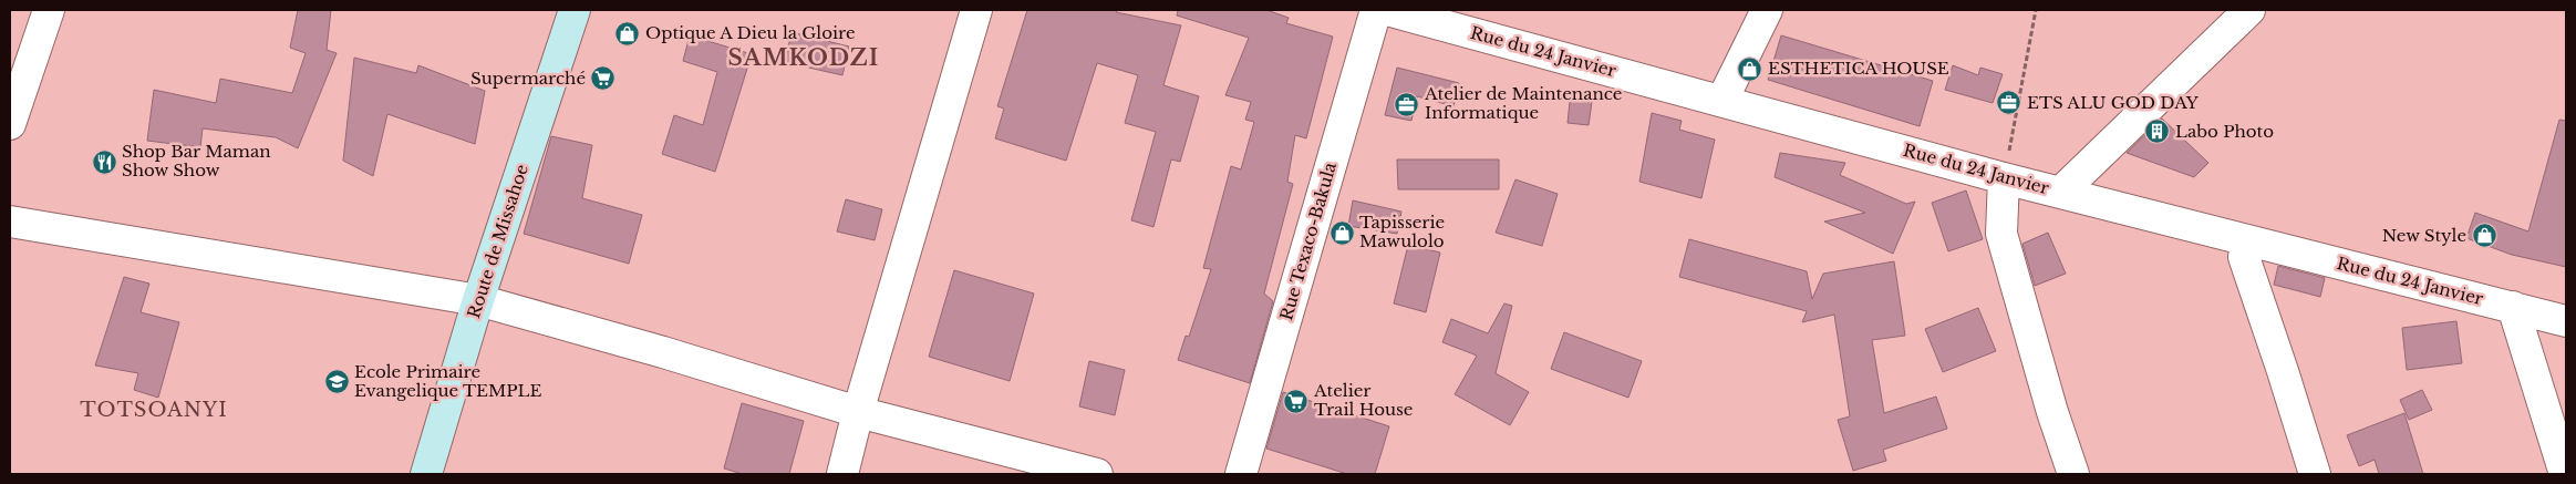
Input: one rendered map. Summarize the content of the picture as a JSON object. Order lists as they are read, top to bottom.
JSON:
{
  "streets": {
    "main road": ["Route de Missahoe"],
    "street": ["Rue du 24 Janvier", "Rue Texaco-Bakula"]
  },
  "districts": ["SAMKODZI", "TOTSOANYI"],
  "places": {
    "shop": [
      "Optique A Dieu la Gloire",
      "ESTHETICA HOUSE",
      "Tapisserie Mawulolo",
      "New Style"
    ],
    "supermarket": ["Supermarché", "Atelier Trail House"],
    "office": ["ETS ALU GOD DAY", "Atelier de Maintenance Informatique"],
    "building": ["Labo Photo"],
    "restaurant": ["Shop Bar Maman Show Show"],
    "school or university": ["Ecole Primaire Evangelique TEMPLE"]
  }
}
